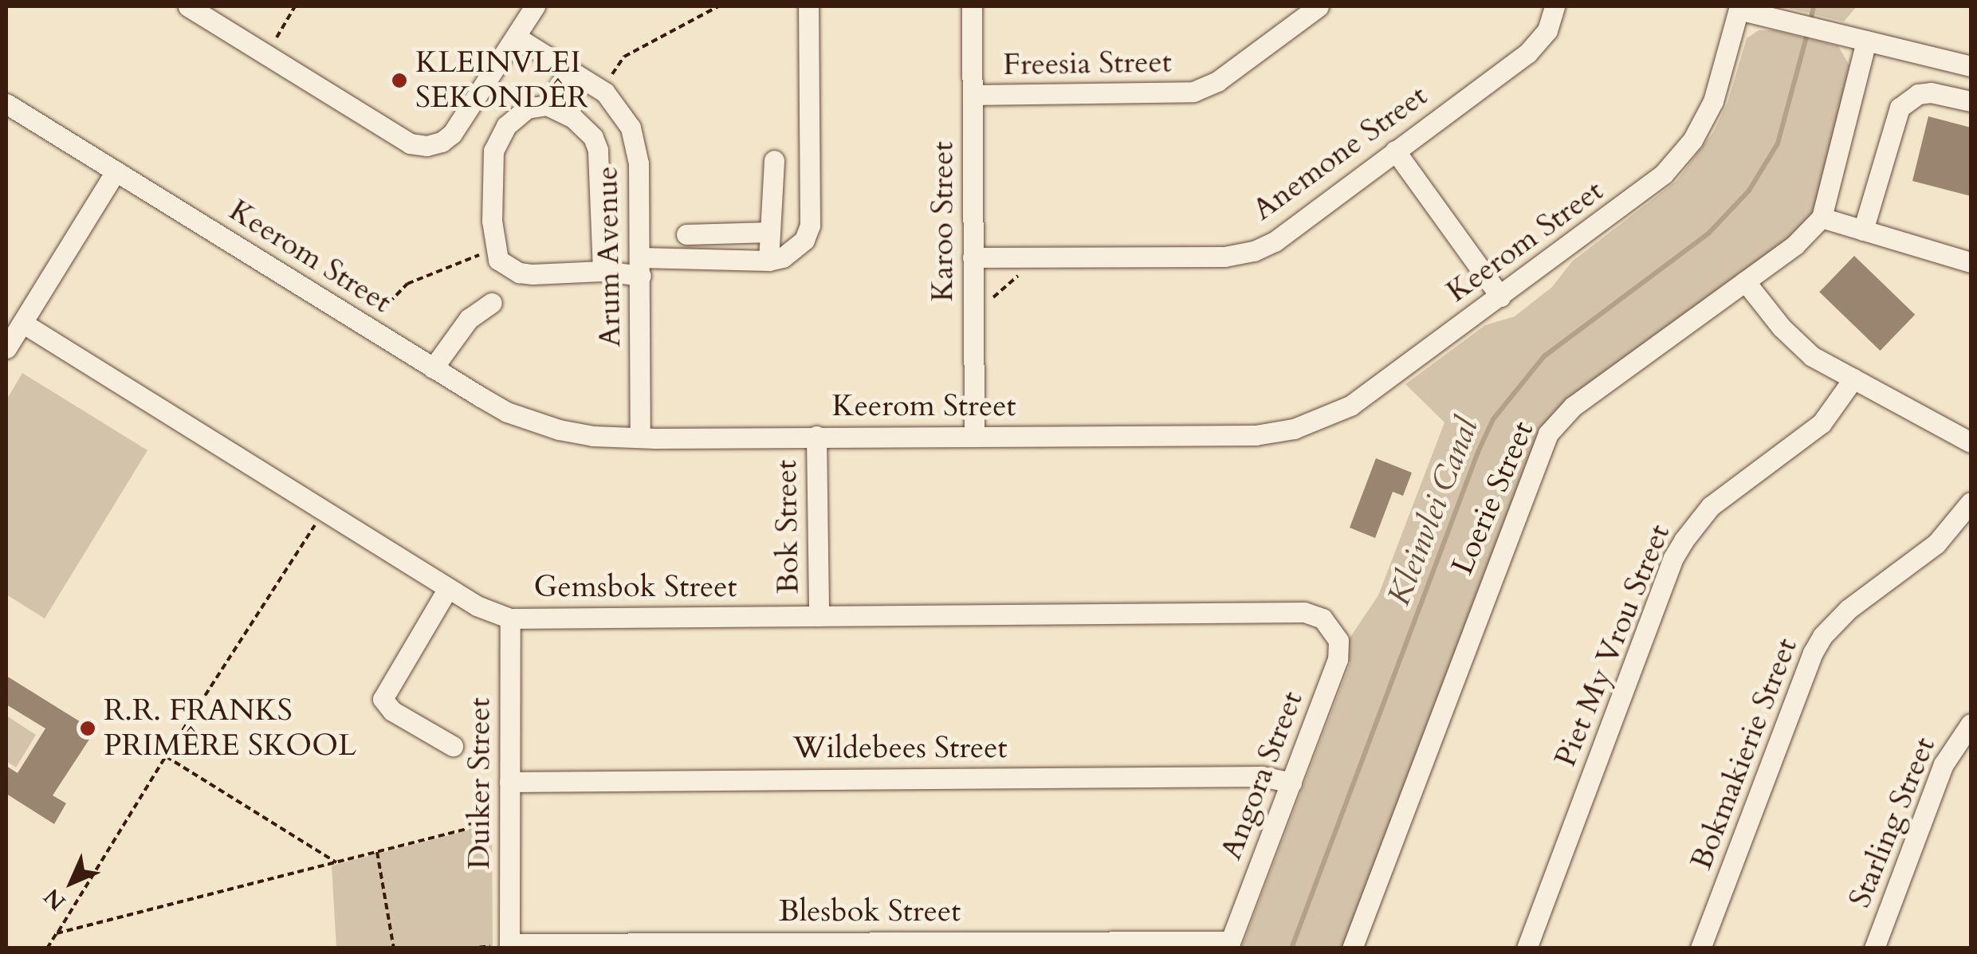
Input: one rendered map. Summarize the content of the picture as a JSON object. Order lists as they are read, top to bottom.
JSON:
{
  "streets": {
    "street": [
      "Freesia Street",
      "Anemone Street",
      "Karoo Street",
      "Keerom Street",
      "Arum Avenue",
      "Loerie Street",
      "Bok Street",
      "Gemsbok Street",
      "Piet My Vrou Street",
      "Wildebees Street",
      "Bokmakierie Street",
      "Angora Street",
      "Duiker Street",
      "Starling Street",
      "Blesbok Street"
    ]
  },
  "crossings": [
    ["Freesia Street", "Karoo Street"],
    ["Anemone Street", "Karoo Street"],
    ["Karoo Street", "Keerom Street"],
    ["Keerom Street", "Arum Avenue"],
    ["Keerom Street", "Bok Street"],
    ["Bok Street", "Gemsbok Street"],
    ["Gemsbok Street", "Angora Street"],
    ["Gemsbok Street", "Duiker Street"],
    ["Wildebees Street", "Angora Street"],
    ["Wildebees Street", "Duiker Street"],
    ["Angora Street", "Blesbok Street"],
    ["Duiker Street", "Blesbok Street"]
  ],
  "water": ["Kleinvlei Canal"],
  "places": ["KLEINVLEI SEKONDÊR", "R.R. FRANKS PRIMÊRE SKOOL"],
  "north": "bottom left"
}
